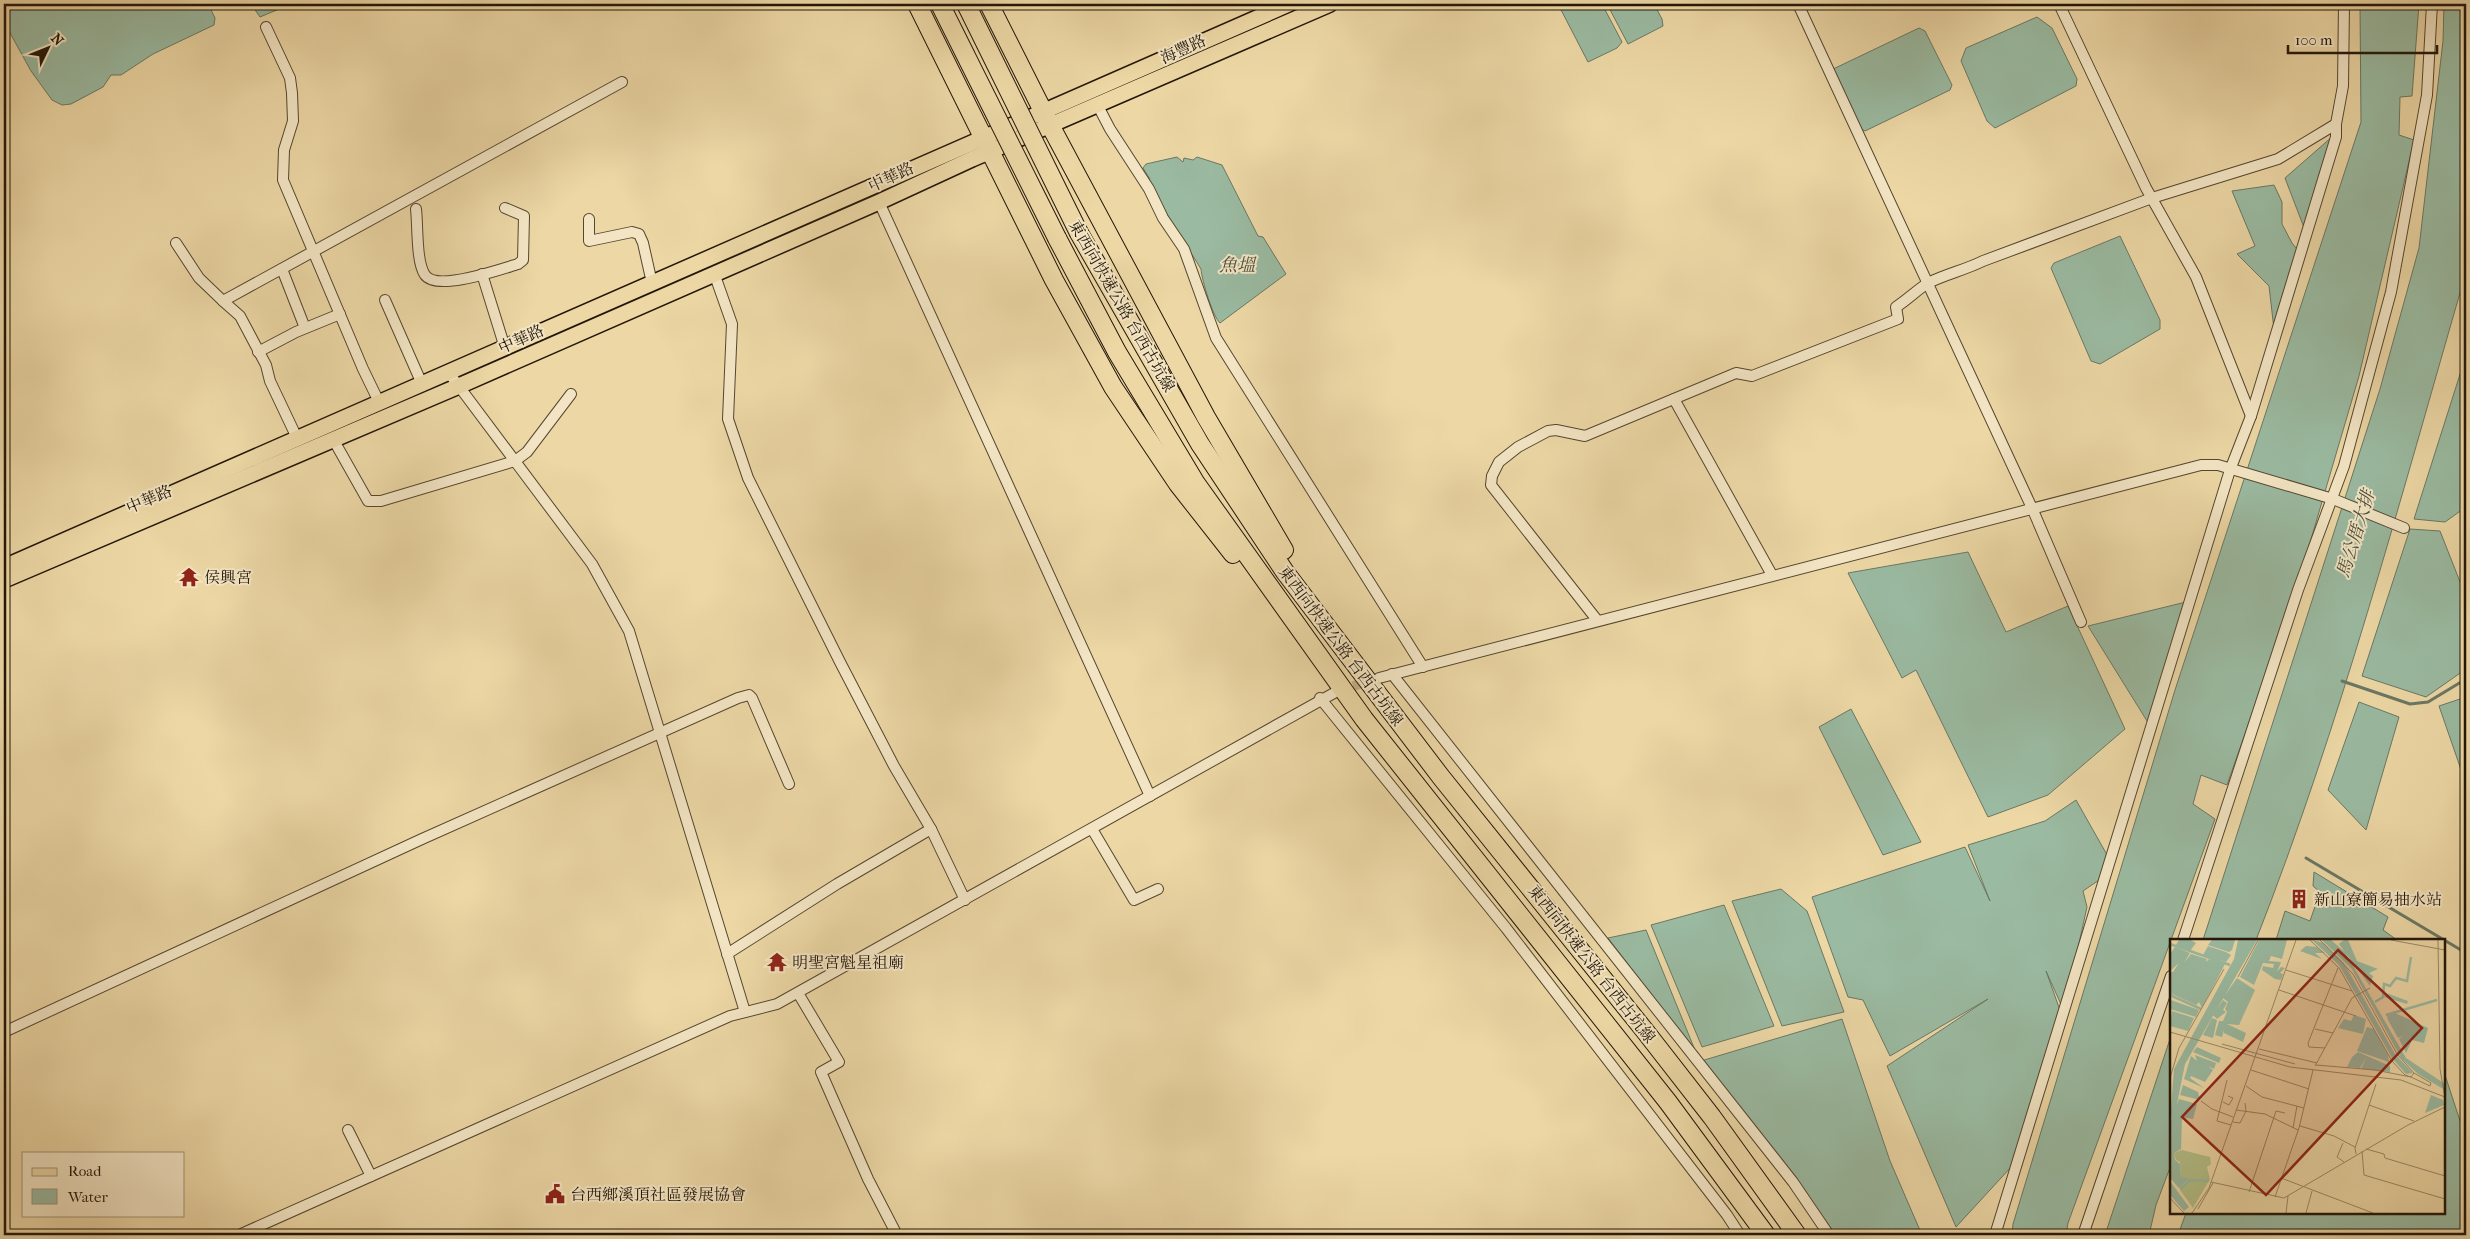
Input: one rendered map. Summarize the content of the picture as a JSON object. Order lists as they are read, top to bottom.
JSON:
{
  "streets": {
    "highway": ["東西向快速公路 台西古坑線"],
    "main road": ["海豐路", "中華路"]
  },
  "crossings": [
    ["海豐路", "中華路"]
  ],
  "water": ["魚塭", "馬公厝大排"],
  "places": {
    "temple": ["侯興宮", "明聖宮魁星祖廟"],
    "building": ["新山寮簡易抽水站"],
    "public building": ["台西鄉溪頂社區發展協會"]
  },
  "legend": ["Road", "Water"],
  "scale_bar": "100 m",
  "north": "top right"
}
